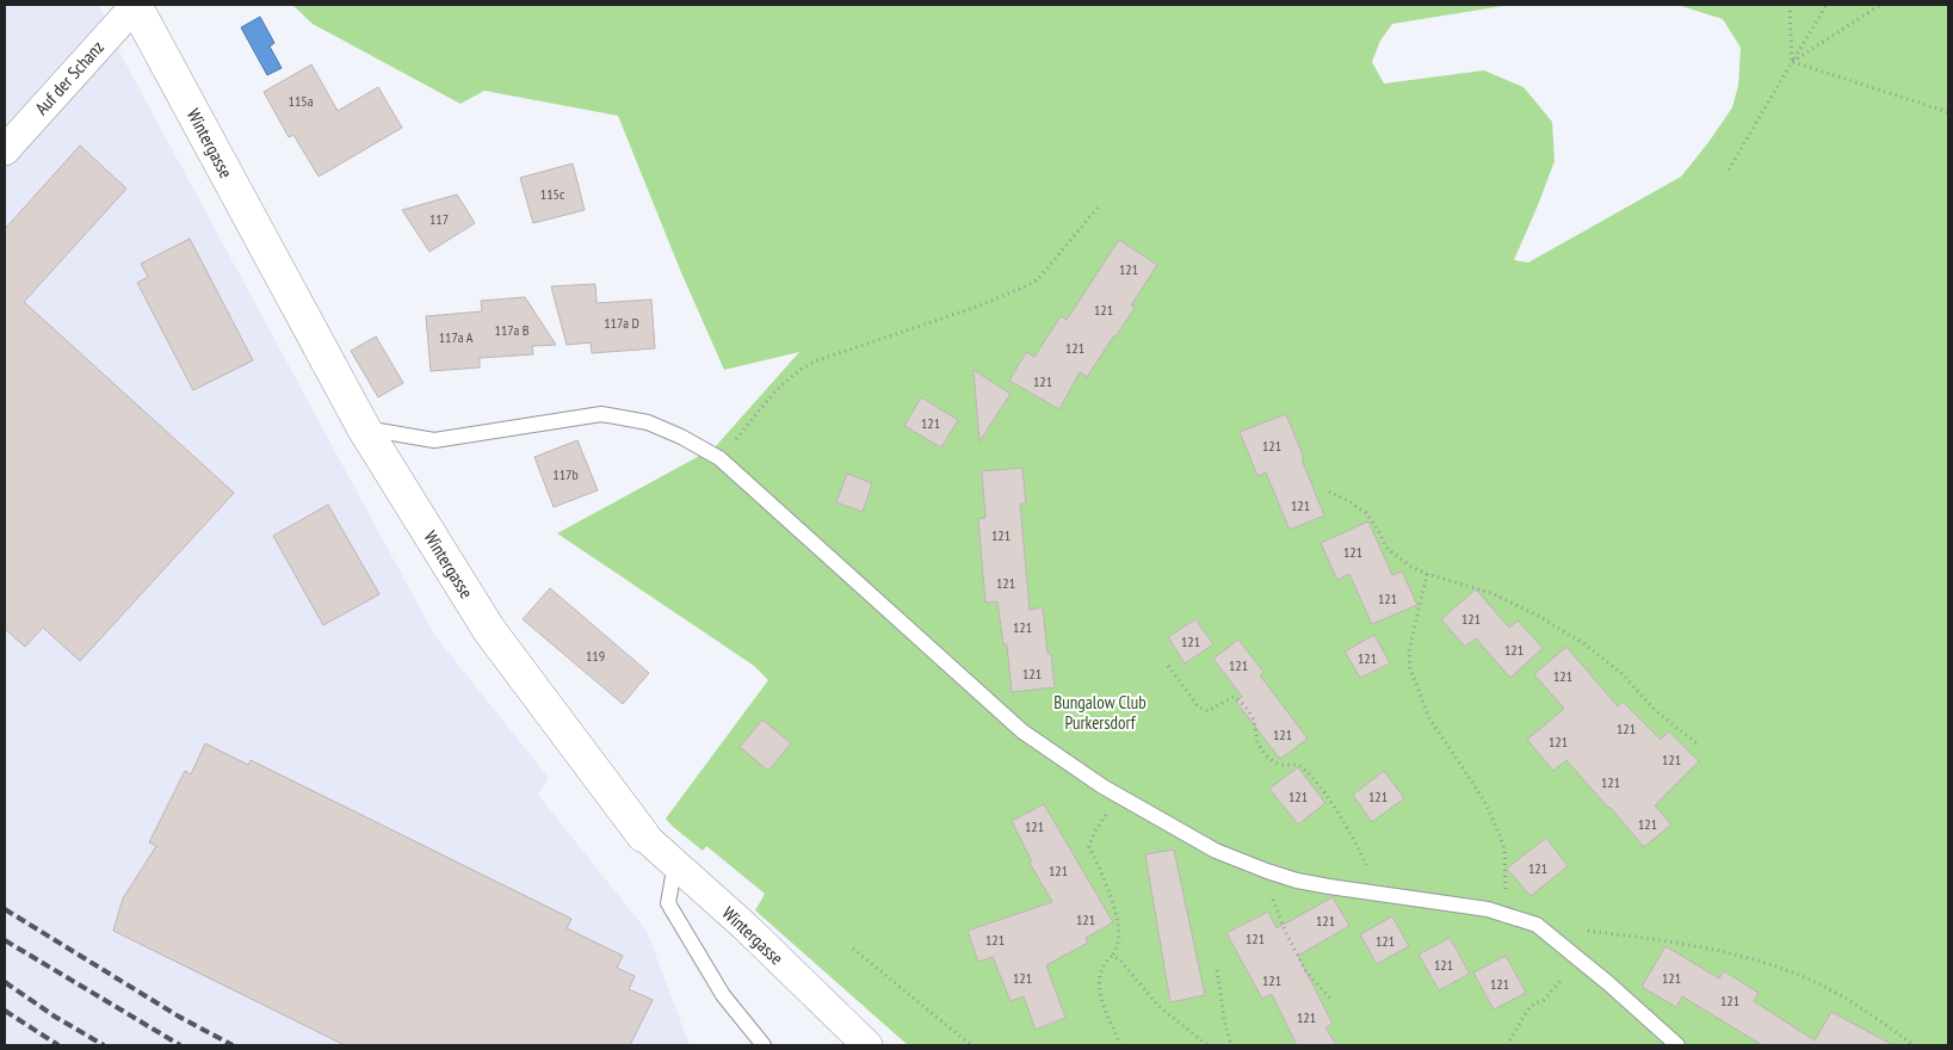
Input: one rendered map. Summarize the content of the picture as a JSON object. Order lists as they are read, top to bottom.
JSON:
{
  "streets": {
    "street": ["Auf der Schanz", "Wintergasse"]
  },
  "crossings": [
    ["Auf der Schanz", "Wintergasse"]
  ],
  "parks": ["Bungalow Club Purkersdorf"],
  "house_numbers": [
    "115a",
    "115c",
    "117",
    "121",
    "121",
    "117a D",
    "117a B",
    "117a A",
    "121",
    "121",
    "121",
    "121",
    "117b",
    "121",
    "121",
    "121",
    "121",
    "121",
    "121",
    "121",
    "121",
    "121",
    "119",
    "121",
    "121",
    "121",
    "121",
    "121",
    "121",
    "121",
    "121",
    "121",
    "121",
    "121",
    "121",
    "121",
    "121",
    "121",
    "121",
    "121",
    "121",
    "121",
    "121",
    "121",
    "121",
    "121",
    "121",
    "121",
    "121",
    "121"
  ]
}
